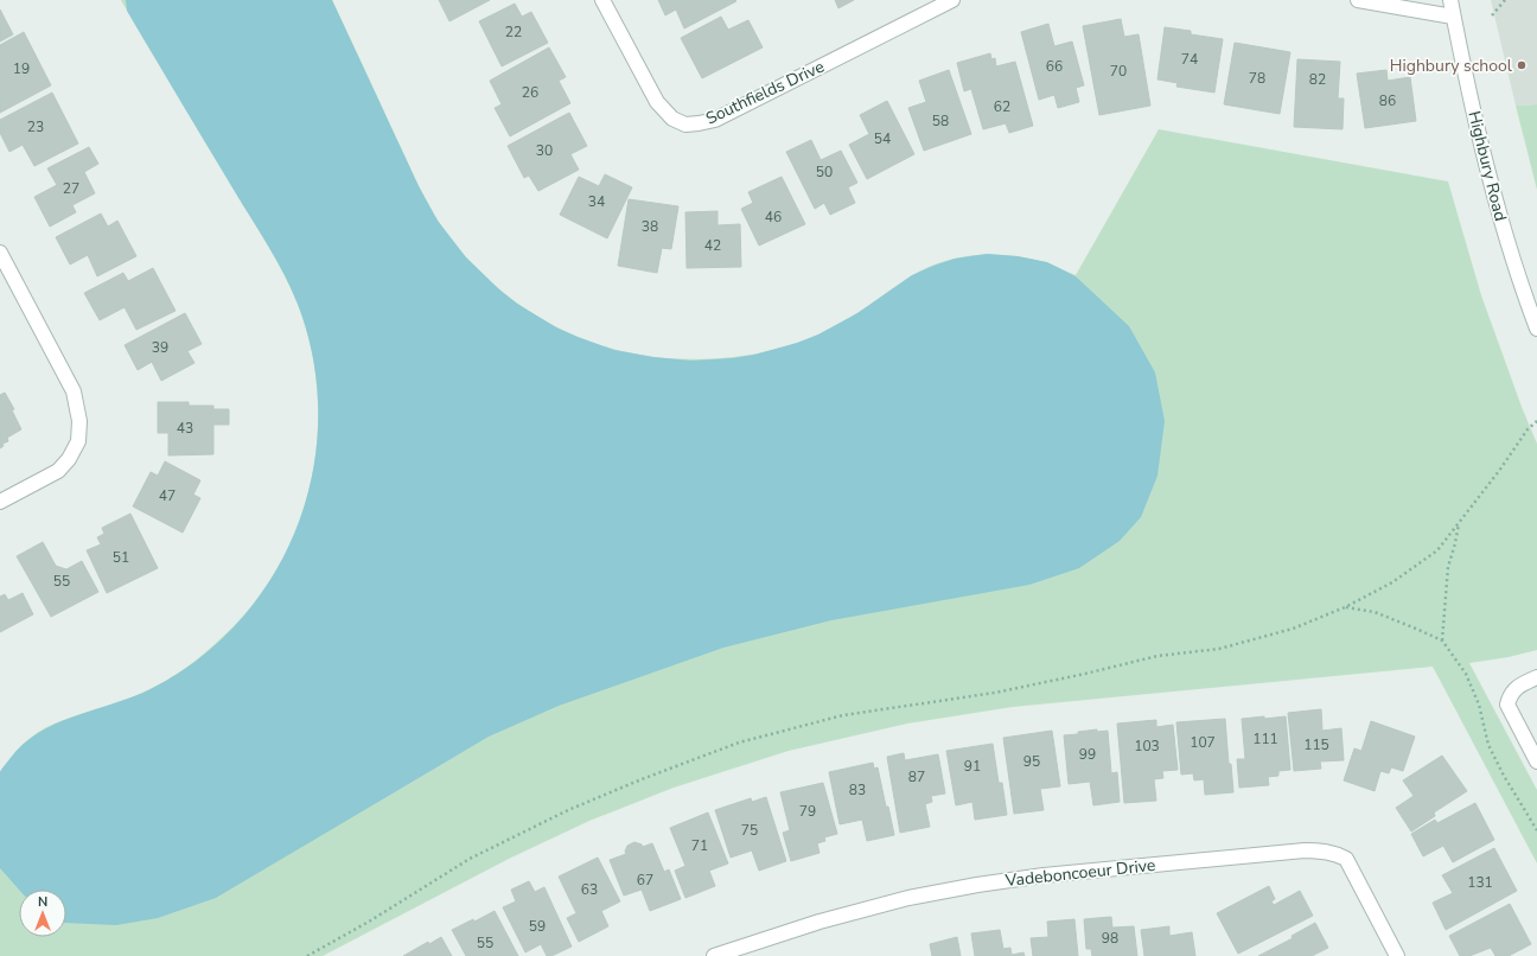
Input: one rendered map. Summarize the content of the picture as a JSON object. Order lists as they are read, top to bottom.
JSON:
{
  "streets": {
    "street": ["Southfields Drive", "Highbury Road", "Vadeboncoeur Drive"]
  },
  "places": ["Highbury school"],
  "house_numbers": [
    "22",
    "74",
    "66",
    "19",
    "70",
    "78",
    "82",
    "26",
    "86",
    "62",
    "58",
    "23",
    "54",
    "30",
    "50",
    "27",
    "34",
    "46",
    "38",
    "42",
    "39",
    "43",
    "47",
    "51",
    "55",
    "111",
    "107",
    "115",
    "103",
    "99",
    "95",
    "91",
    "87",
    "83",
    "79",
    "75",
    "71",
    "67",
    "131",
    "63",
    "59",
    "98",
    "55"
  ],
  "north": "top"
}
